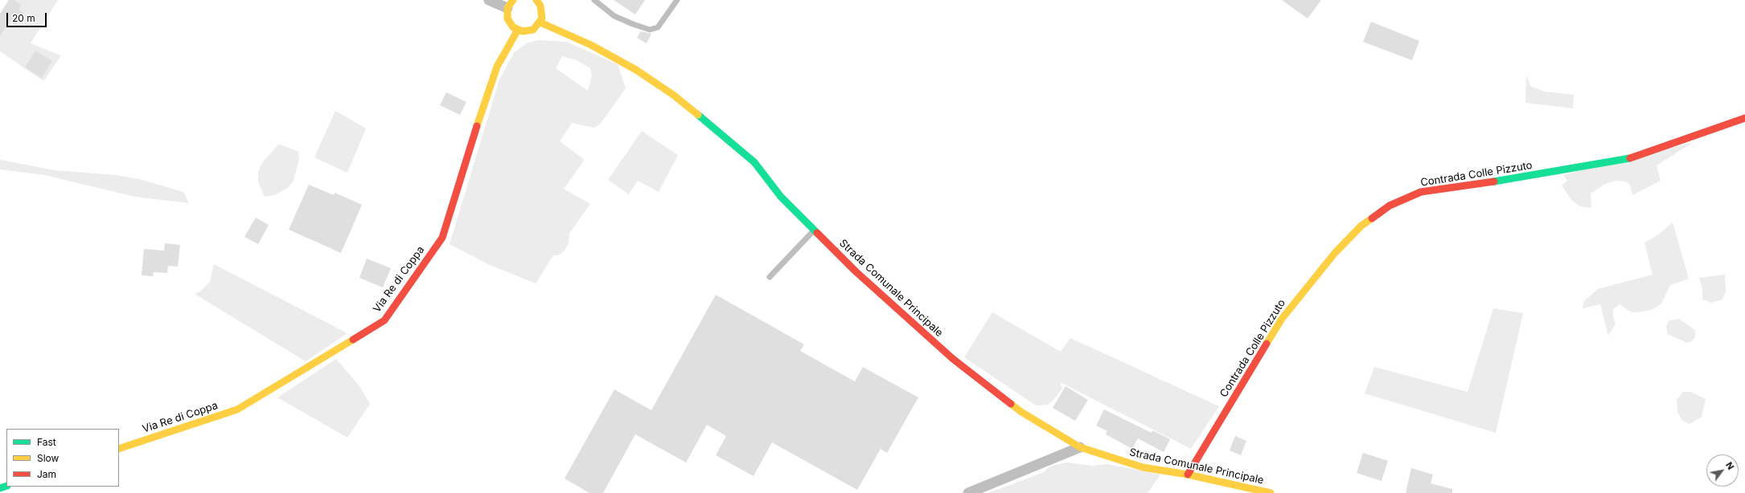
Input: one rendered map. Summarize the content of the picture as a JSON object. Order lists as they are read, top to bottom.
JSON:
{
  "streets": {
    "street": ["Contrada Colle Pizzuto", "Via Re di Coppa", "Strada Comunale Principale"]
  },
  "crossings": [
    ["Contrada Colle Pizzuto", "Strada Comunale Principale"]
  ],
  "legend": ["Fast", "Slow", "Jam"],
  "scale_bar": "20 m",
  "north": "top right"
}
